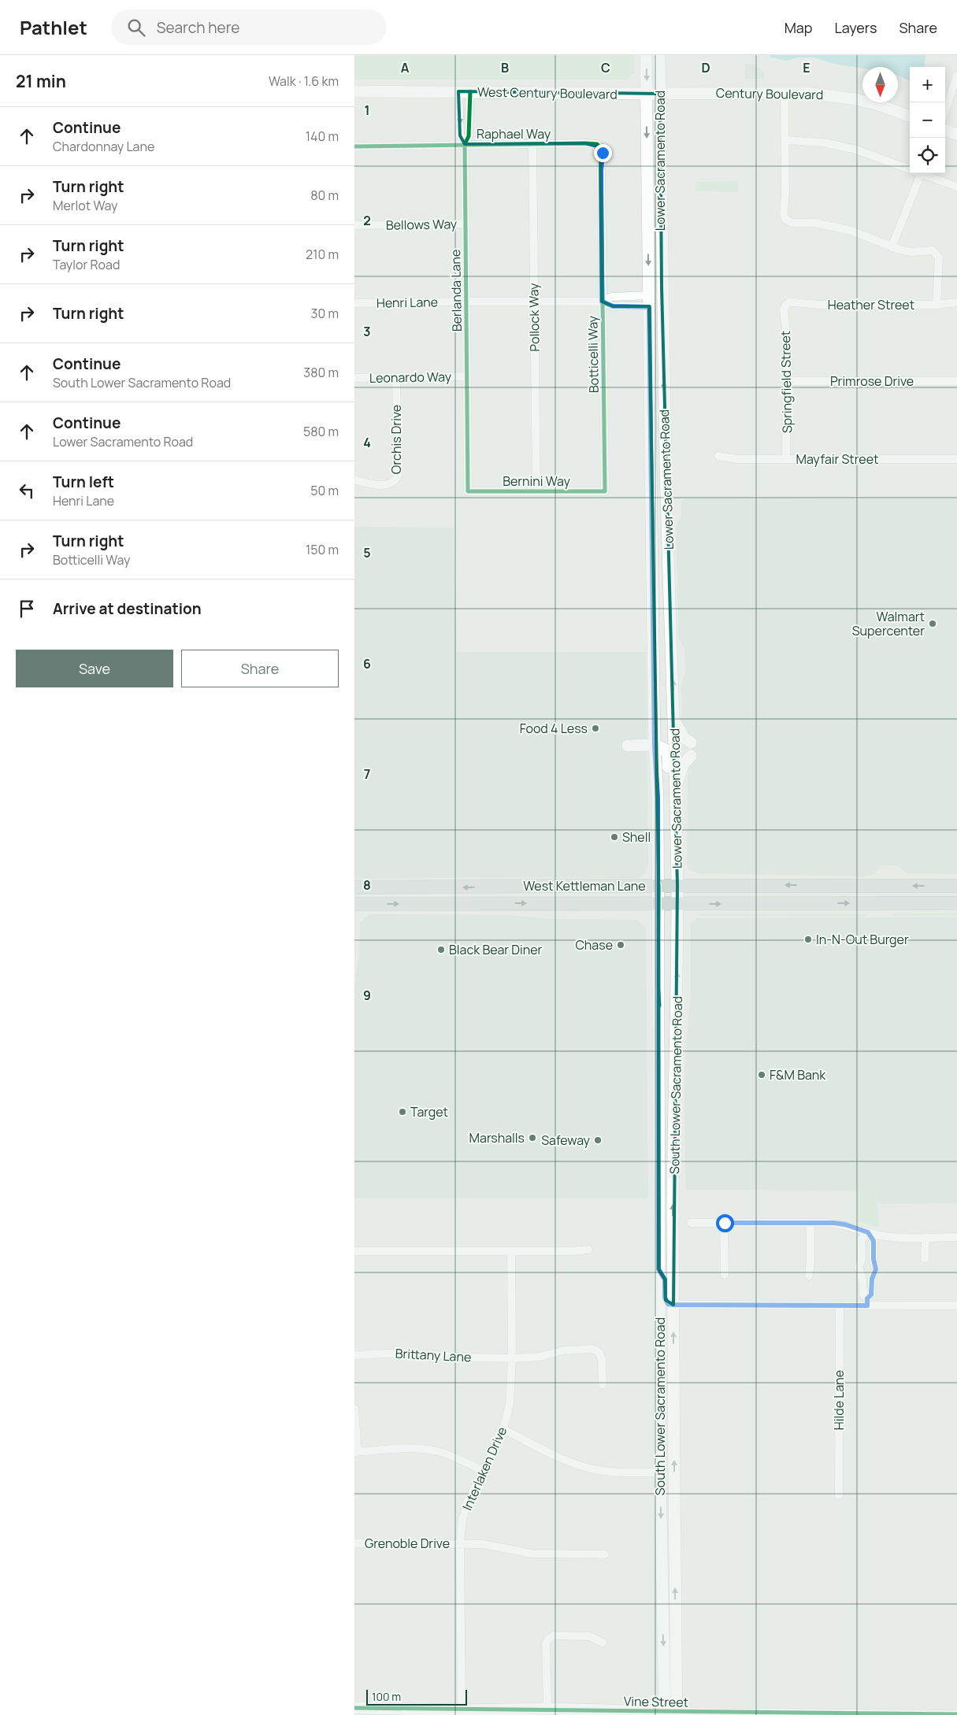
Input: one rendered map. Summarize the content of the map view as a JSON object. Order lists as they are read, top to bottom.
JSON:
{
  "streets": {
    "main road": [
      "West Century Boulevard",
      "Century Boulevard",
      "Lower Sacramento Road",
      "West Kettleman Lane",
      "South Lower Sacramento Road",
      "Vine Street"
    ],
    "street": [
      "Raphael Way",
      "Bellows Way",
      "Berlanda Lane",
      "Henri Lane",
      "Heather Street",
      "Pollock Way",
      "Botticelli Way",
      "Leonardo Way",
      "Primrose Drive",
      "Springfield Street",
      "Orchis Drive",
      "Mayfair Street",
      "Bernini Way",
      "Brittany Lane",
      "Hilde Lane",
      "Interlaken Drive",
      "Grenoble Drive"
    ]
  },
  "crossings": [
    ["West Century Boulevard", "Century Boulevard"],
    ["West Century Boulevard", "Lower Sacramento Road"],
    ["West Century Boulevard", "Berlanda Lane"],
    ["Century Boulevard", "Lower Sacramento Road"],
    ["Raphael Way", "Berlanda Lane"],
    ["Raphael Way", "Pollock Way"],
    ["Raphael Way", "Botticelli Way"],
    ["Lower Sacramento Road", "Henri Lane"],
    ["Lower Sacramento Road", "West Kettleman Lane"],
    ["Lower Sacramento Road", "South Lower Sacramento Road"],
    ["Bellows Way", "Berlanda Lane"],
    ["Berlanda Lane", "Henri Lane"],
    ["Berlanda Lane", "Leonardo Way"],
    ["Berlanda Lane", "Bernini Way"],
    ["Henri Lane", "Pollock Way"],
    ["Henri Lane", "Botticelli Way"],
    ["Heather Street", "Springfield Street"],
    ["Pollock Way", "Bernini Way"],
    ["Botticelli Way", "Bernini Way"],
    ["Leonardo Way", "Orchis Drive"],
    ["Primrose Drive", "Springfield Street"],
    ["Springfield Street", "Mayfair Street"],
    ["West Kettleman Lane", "South Lower Sacramento Road"],
    ["South Lower Sacramento Road", "Vine Street"],
    ["Brittany Lane", "Interlaken Drive"],
    ["Interlaken Drive", "Grenoble Drive"],
    ["Interlaken Drive", "Vine Street"]
  ],
  "places": [
    "Walmart Supercenter",
    "Food 4 Less",
    "Shell",
    "In-N-Out Burger",
    "Chase",
    "Black Bear Diner",
    "F&M Bank",
    "Target",
    "Marshalls",
    "Safeway"
  ],
  "scale_bar": "100 m",
  "north": "bottom",
  "page": {
    "header": "Pathlet",
    "search": "Search here",
    "nav": ["Map", "Layers", "Share"],
    "heading": ["21 min", "Walk · 1.6 km"],
    "map_buttons": ["+", "−"],
    "list": [
      ["Continue", "Chardonnay Lane", "140 m"],
      ["Turn right", "Merlot Way", "80 m"],
      ["Turn right", "Taylor Road", "210 m"],
      ["Turn right", "30 m"],
      ["Continue", "South Lower Sacramento Road", "380 m"],
      ["Continue", "Lower Sacramento Road", "580 m"],
      ["Turn left", "Henri Lane", "50 m"],
      ["Turn right", "Botticelli Way", "150 m"],
      "Arrive at destination"
    ],
    "buttons": ["Save", "Share"],
    "scale": "100 m"
  },
  "grid": {
    "columns": [
      "A",
      "B",
      "C",
      "D",
      "E"
    ],
    "rows": [
      "1",
      "2",
      "3",
      "4",
      "5",
      "6",
      "7",
      "8",
      "9"
    ]
  }
}
